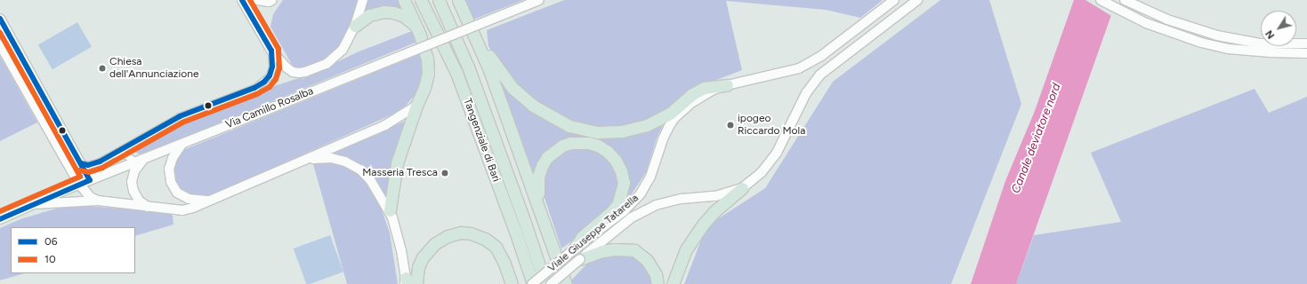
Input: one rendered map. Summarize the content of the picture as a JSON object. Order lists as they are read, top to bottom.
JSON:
{
  "streets": {
    "highway": ["Tangenziale di Bari"],
    "street": ["Via Camillo Rosalba", "Viale Giuseppe Tatarella"]
  },
  "crossings": [
    ["Tangenziale di Bari", "Viale Giuseppe Tatarella"]
  ],
  "water": ["Canale deviatore nord"],
  "places": ["Chiesa dell'Annunciazione", "ipogeo Riccardo Mola", "Masseria Tresca"],
  "lines": ["transit line 06", "transit line 10"],
  "legend": ["06", "10"],
  "north": "bottom left"
}
